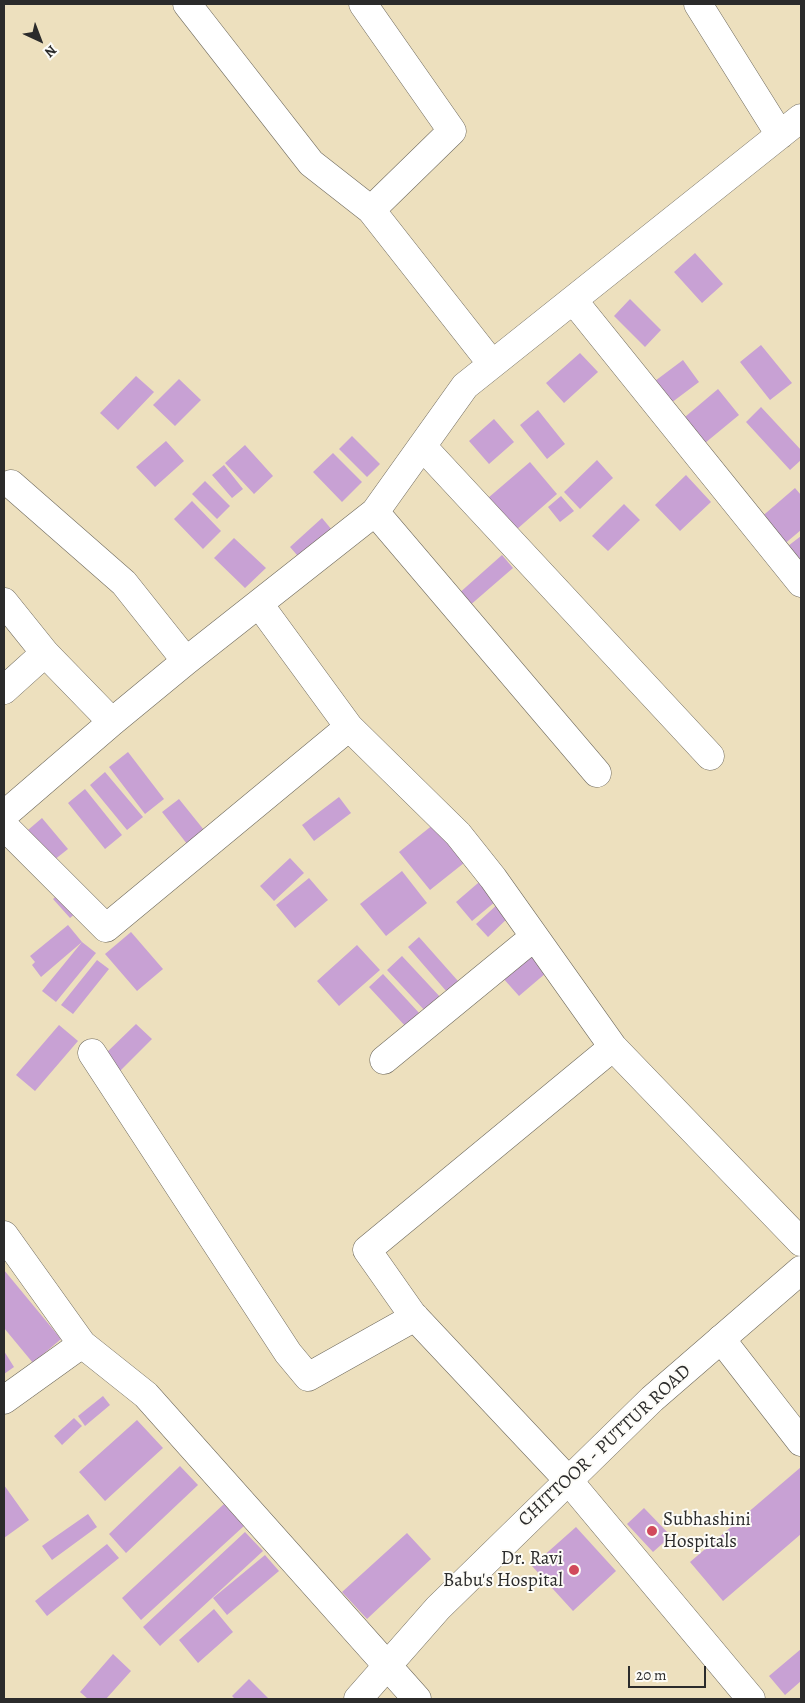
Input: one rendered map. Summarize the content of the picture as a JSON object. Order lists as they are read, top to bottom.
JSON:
{
  "streets": {
    "street": ["CHITTOOR - PUTTUR ROAD"]
  },
  "places": ["Subhashini Hospitals", "Dr. Ravi Babu's Hospital"],
  "scale_bar": "20 m",
  "north": "bottom right"
}
